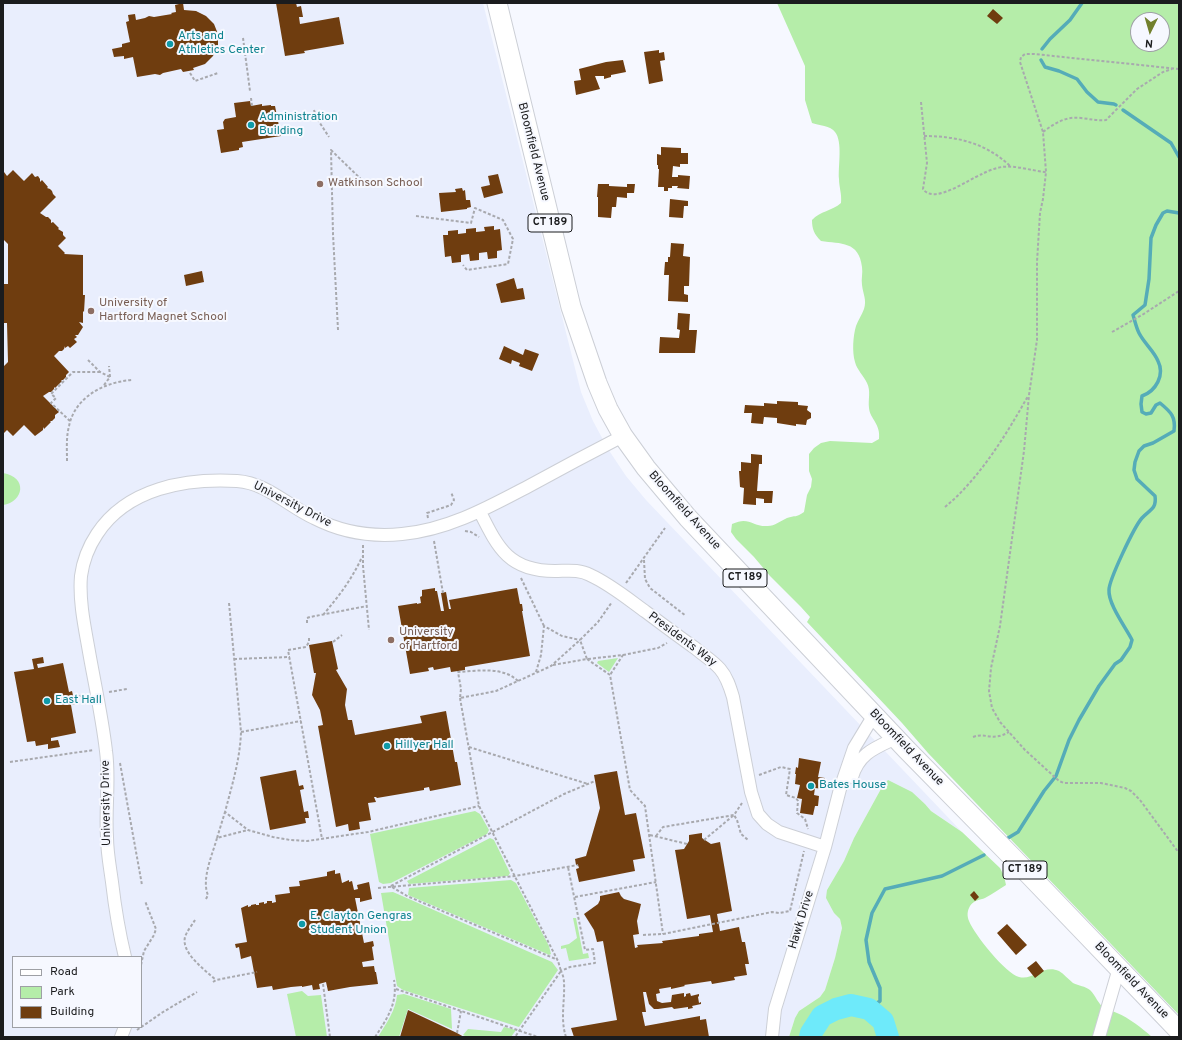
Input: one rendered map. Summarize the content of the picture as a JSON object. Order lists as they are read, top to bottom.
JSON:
{
  "streets": {
    "main road": ["Bloomfield Avenue", "CT 189"],
    "street": ["University Drive", "Presidents Way", "Hawk Drive"]
  },
  "crossings": [
    ["Bloomfield Avenue", "University Drive"],
    ["Bloomfield Avenue", "Hawk Drive"],
    ["University Drive", "Presidents Way"],
    ["Presidents Way", "Hawk Drive"]
  ],
  "places": [
    "Arts and Athletics Center",
    "Administration Building",
    "Watkinson School",
    "University of Hartford Magnet School",
    "University of Hartford",
    "East Hall",
    "Hillyer Hall",
    "Bates House",
    "E. Clayton Gengras Student Union"
  ],
  "legend": ["Road", "Park", "Building"],
  "north": "bottom"
}
